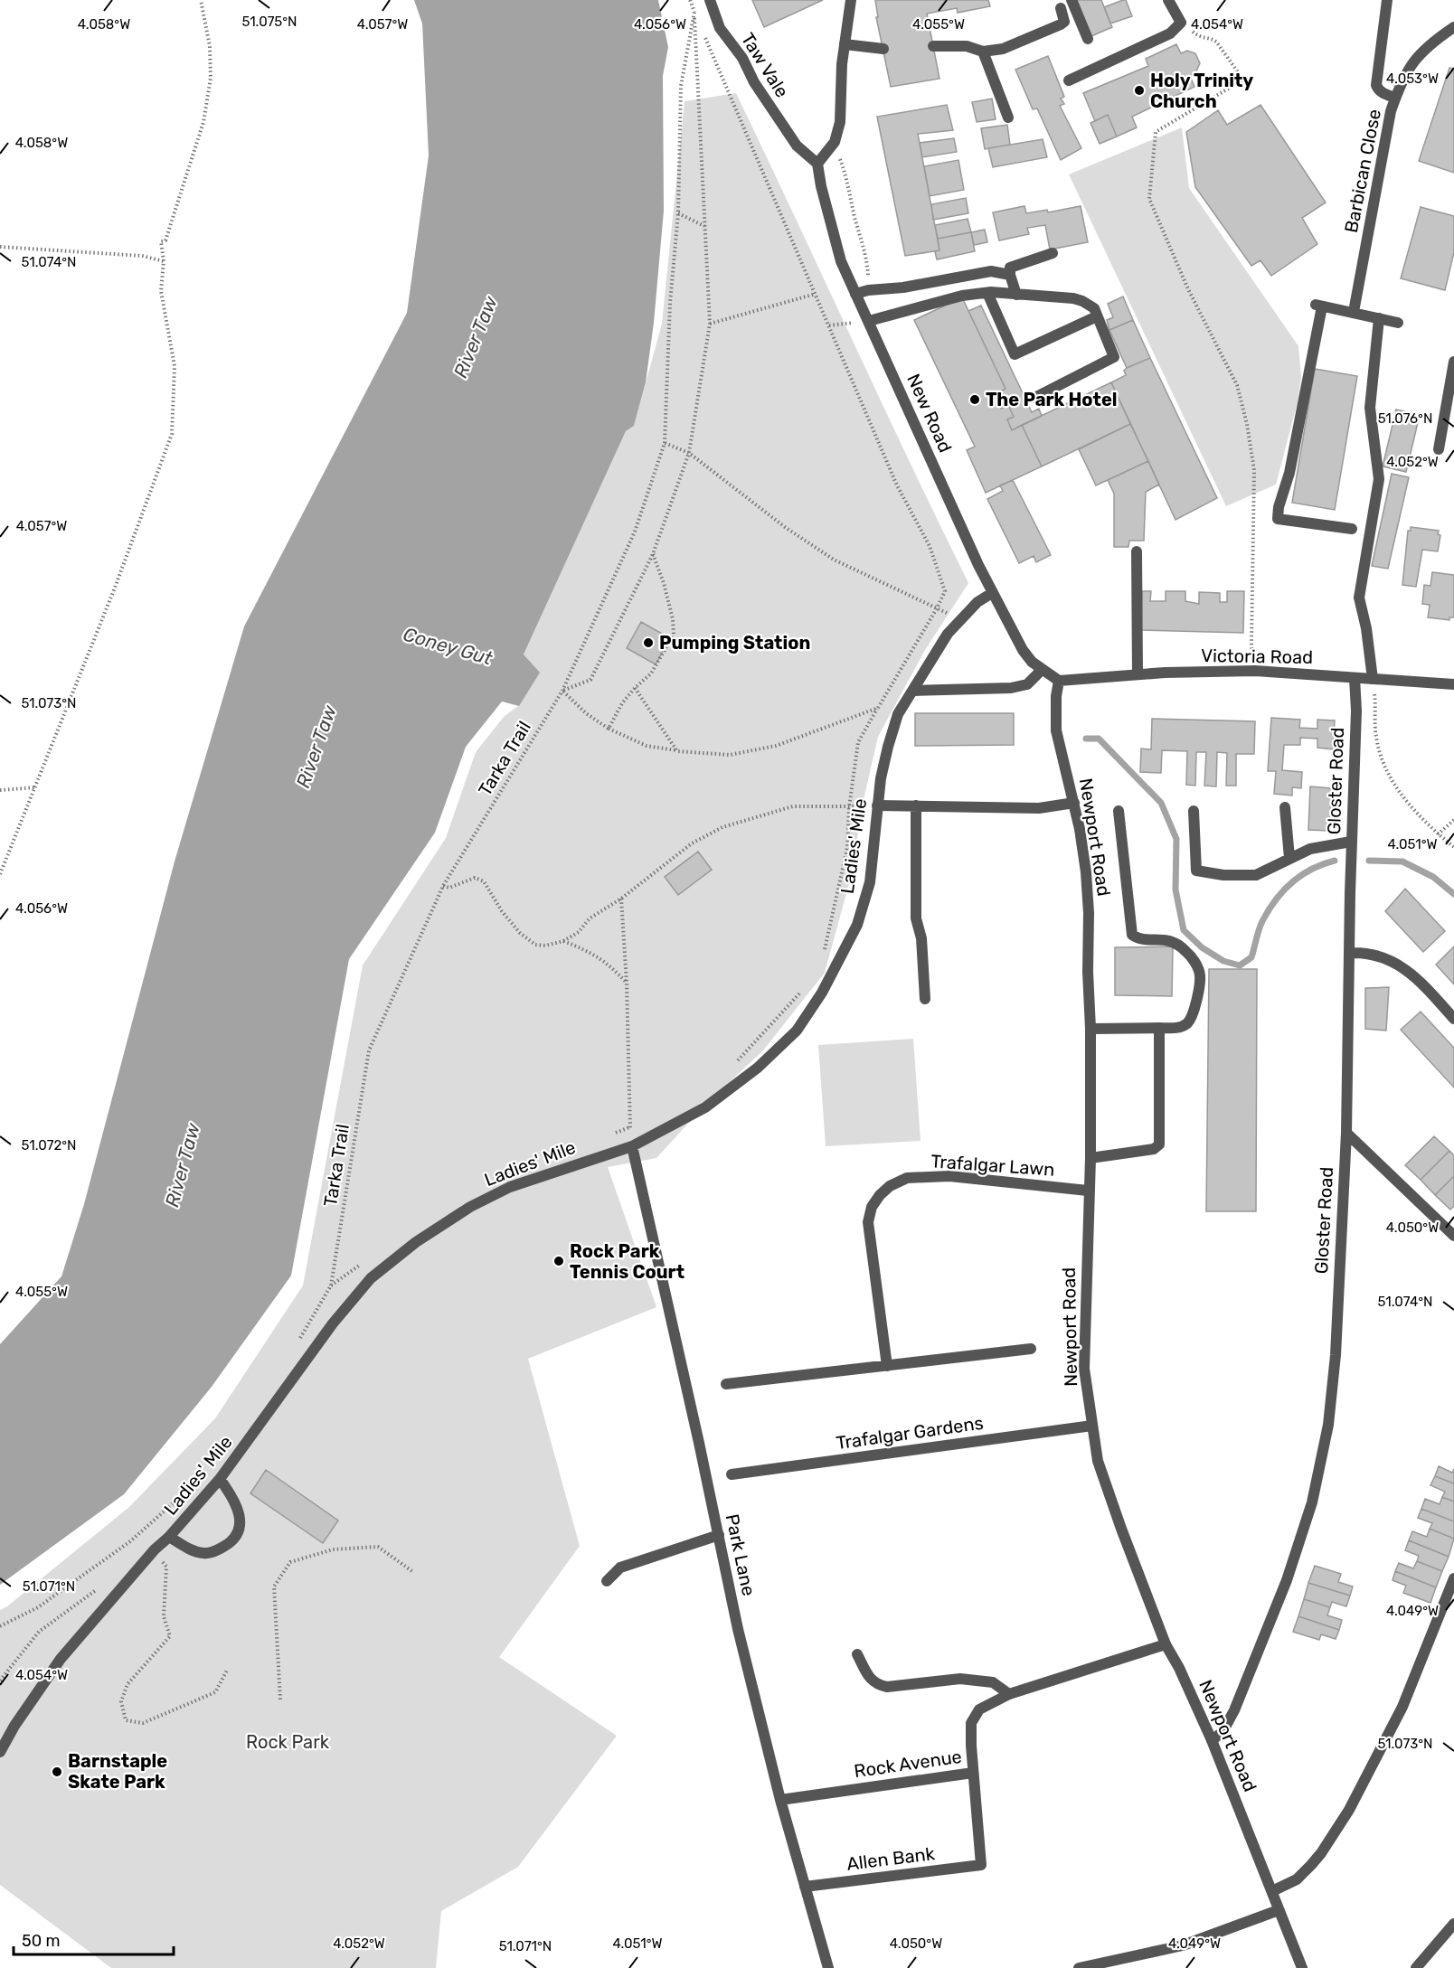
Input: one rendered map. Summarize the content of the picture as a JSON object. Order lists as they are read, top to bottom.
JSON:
{
  "streets": {
    "street": [
      "Taw Vale",
      "Barbican Close",
      "New Road",
      "Victoria Road",
      "Gloster Road",
      "Newport Road",
      "Ladies' Mile",
      "Trafalgar Lawn",
      "Trafalgar Gardens",
      "Park Lane",
      "Rock Avenue",
      "Allen Bank"
    ],
    "path": ["Tarka Trail"]
  },
  "crossings": [
    ["Taw Vale", "New Road"],
    ["New Road", "Victoria Road"],
    ["New Road", "Newport Road"],
    ["New Road", "Ladies' Mile"],
    ["Victoria Road", "Gloster Road"],
    ["Victoria Road", "Newport Road"],
    ["Gloster Road", "Newport Road"],
    ["Newport Road", "Trafalgar Lawn"],
    ["Newport Road", "Trafalgar Gardens"],
    ["Newport Road", "Rock Avenue"],
    ["Ladies' Mile", "Park Lane"],
    ["Park Lane", "Rock Avenue"],
    ["Park Lane", "Allen Bank"],
    ["Rock Avenue", "Allen Bank"]
  ],
  "water": ["River Taw", "Coney Gut"],
  "parks": ["Rock Park"],
  "places": [
    "Holy Trinity Church",
    "The Park Hotel",
    "Pumping Station",
    "Rock Park Tennis Court",
    "Barnstaple Skate Park"
  ],
  "scale_bar": "50 m",
  "coordinates": [
    "51.075°N",
    "4.058°W",
    "4.057°W",
    "4.056°W",
    "4.055°W",
    "4.054°W",
    "4.053°W",
    "51.074°N",
    "51.076°N",
    "4.052°W",
    "51.073°N",
    "4.051°W",
    "51.072°N",
    "4.050°W",
    "51.071°N",
    "4.049°W"
  ]
}
